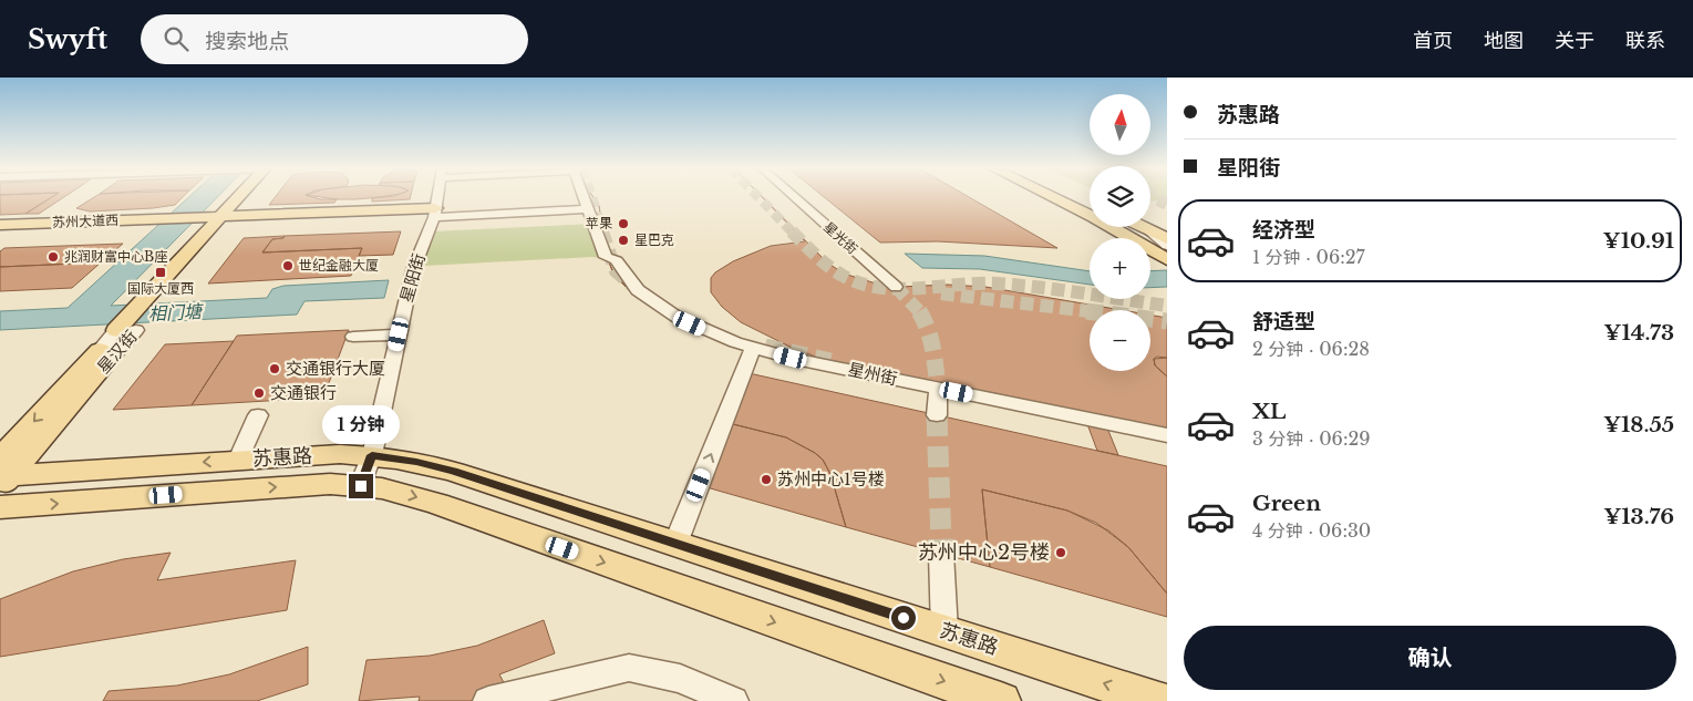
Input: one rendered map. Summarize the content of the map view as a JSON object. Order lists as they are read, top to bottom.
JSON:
{
  "streets": {
    "main road": ["苏州大道西", "星汉街", "苏惠路"],
    "street": ["星光街", "星阳街", "星州街"]
  },
  "crossings": [
    ["苏州大道西", "星阳街"],
    ["苏州大道西", "星汉街"],
    ["星阳街", "苏惠路"],
    ["星汉街", "苏惠路"]
  ],
  "water": ["相门塘"],
  "places": {
    "other": [
      "苹果",
      "星巴克",
      "兆润财富中心B座",
      "世纪金融大厦",
      "交通银行大厦",
      "交通银行",
      "苏州中心1号楼",
      "苏州中心2号楼"
    ],
    "transit": ["国际大厦西"]
  },
  "north": "top",
  "page": {
    "header": "Swyft",
    "search": "搜索地点",
    "nav": [
      "首页",
      "地图",
      "关于",
      "联系"
    ],
    "banner": ["苏惠路", "星阳街"],
    "map_buttons": ["+", "−"],
    "list": [
      {
        "name": "经济型",
        "note": "1 分钟 · 06:27",
        "value": "¥10.91"
      },
      {
        "name": "舒适型",
        "note": "2 分钟 · 06:28",
        "value": "¥14.73"
      },
      {
        "name": "XL",
        "note": "3 分钟 · 06:29",
        "value": "¥18.55"
      },
      {
        "name": "Green",
        "note": "4 分钟 · 06:30",
        "value": "¥13.76"
      }
    ],
    "bubble": "1 分钟",
    "buttons": "确认"
  }
}
